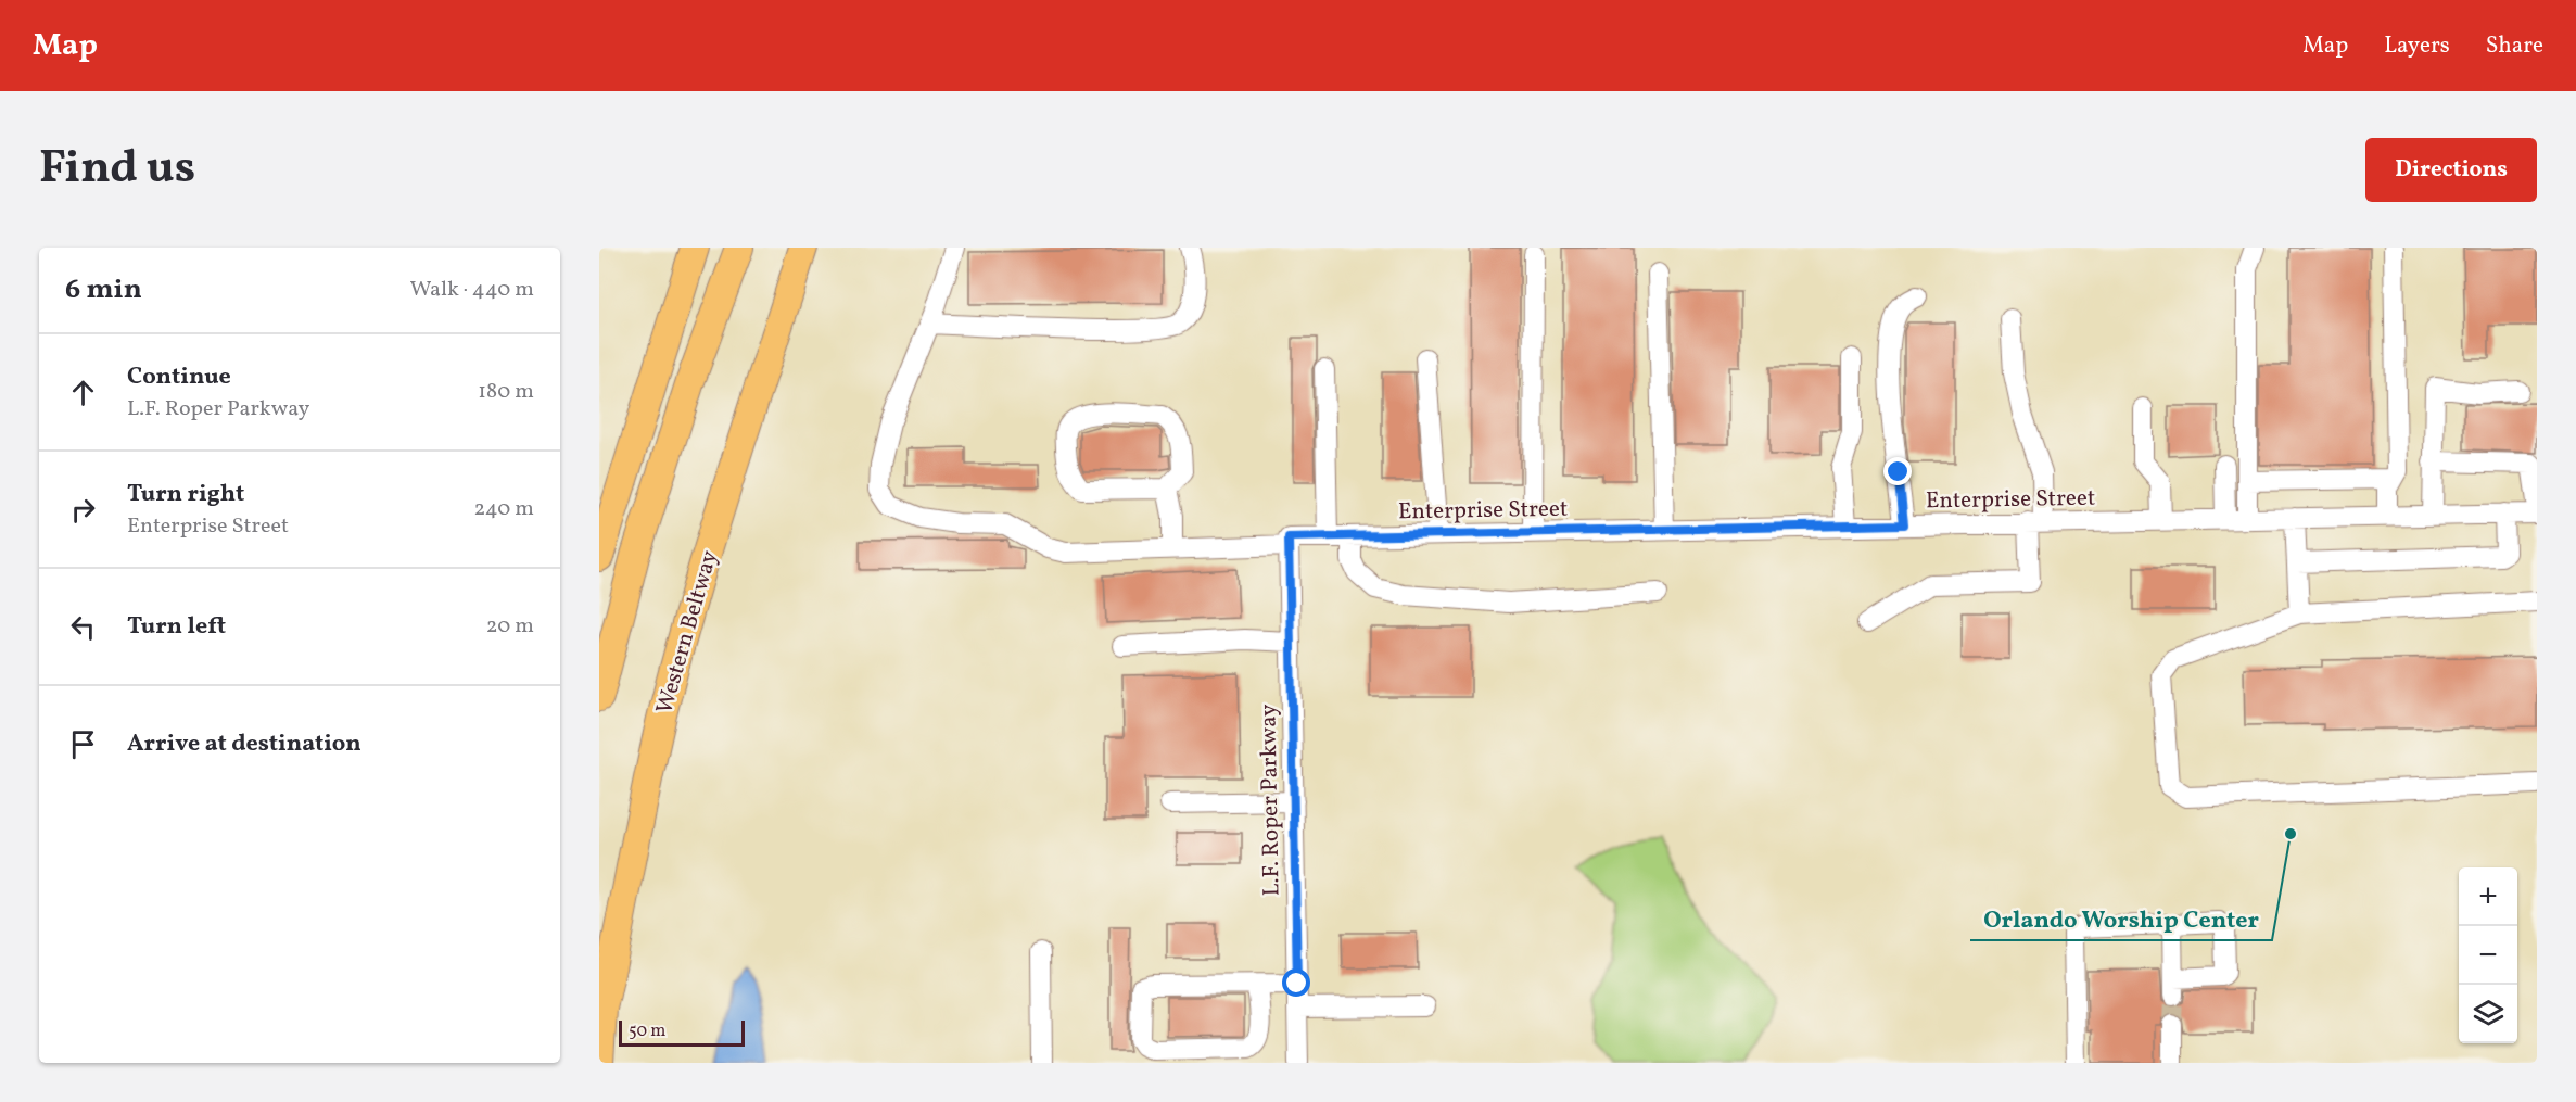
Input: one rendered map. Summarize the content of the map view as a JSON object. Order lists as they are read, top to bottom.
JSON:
{
  "streets": {
    "highway": ["Western Beltway"],
    "street": ["Enterprise Street", "L.F. Roper Parkway"]
  },
  "crossings": [
    ["Enterprise Street", "L.F. Roper Parkway"]
  ],
  "places": ["Orlando Worship Center"],
  "scale_bar": "50 m",
  "page": {
    "header": "Map",
    "nav": ["Map", "Layers", "Share"],
    "title": "Find us",
    "buttons": "Directions",
    "heading": ["6 min", "Walk · 440 m"],
    "list": [
      ["Continue", "L.F. Roper Parkway", "180 m"],
      ["Turn right", "Enterprise Street", "240 m"],
      ["Turn left", "20 m"],
      "Arrive at destination"
    ],
    "map_buttons": ["+", "−"],
    "scale": "50 m"
  }
}
